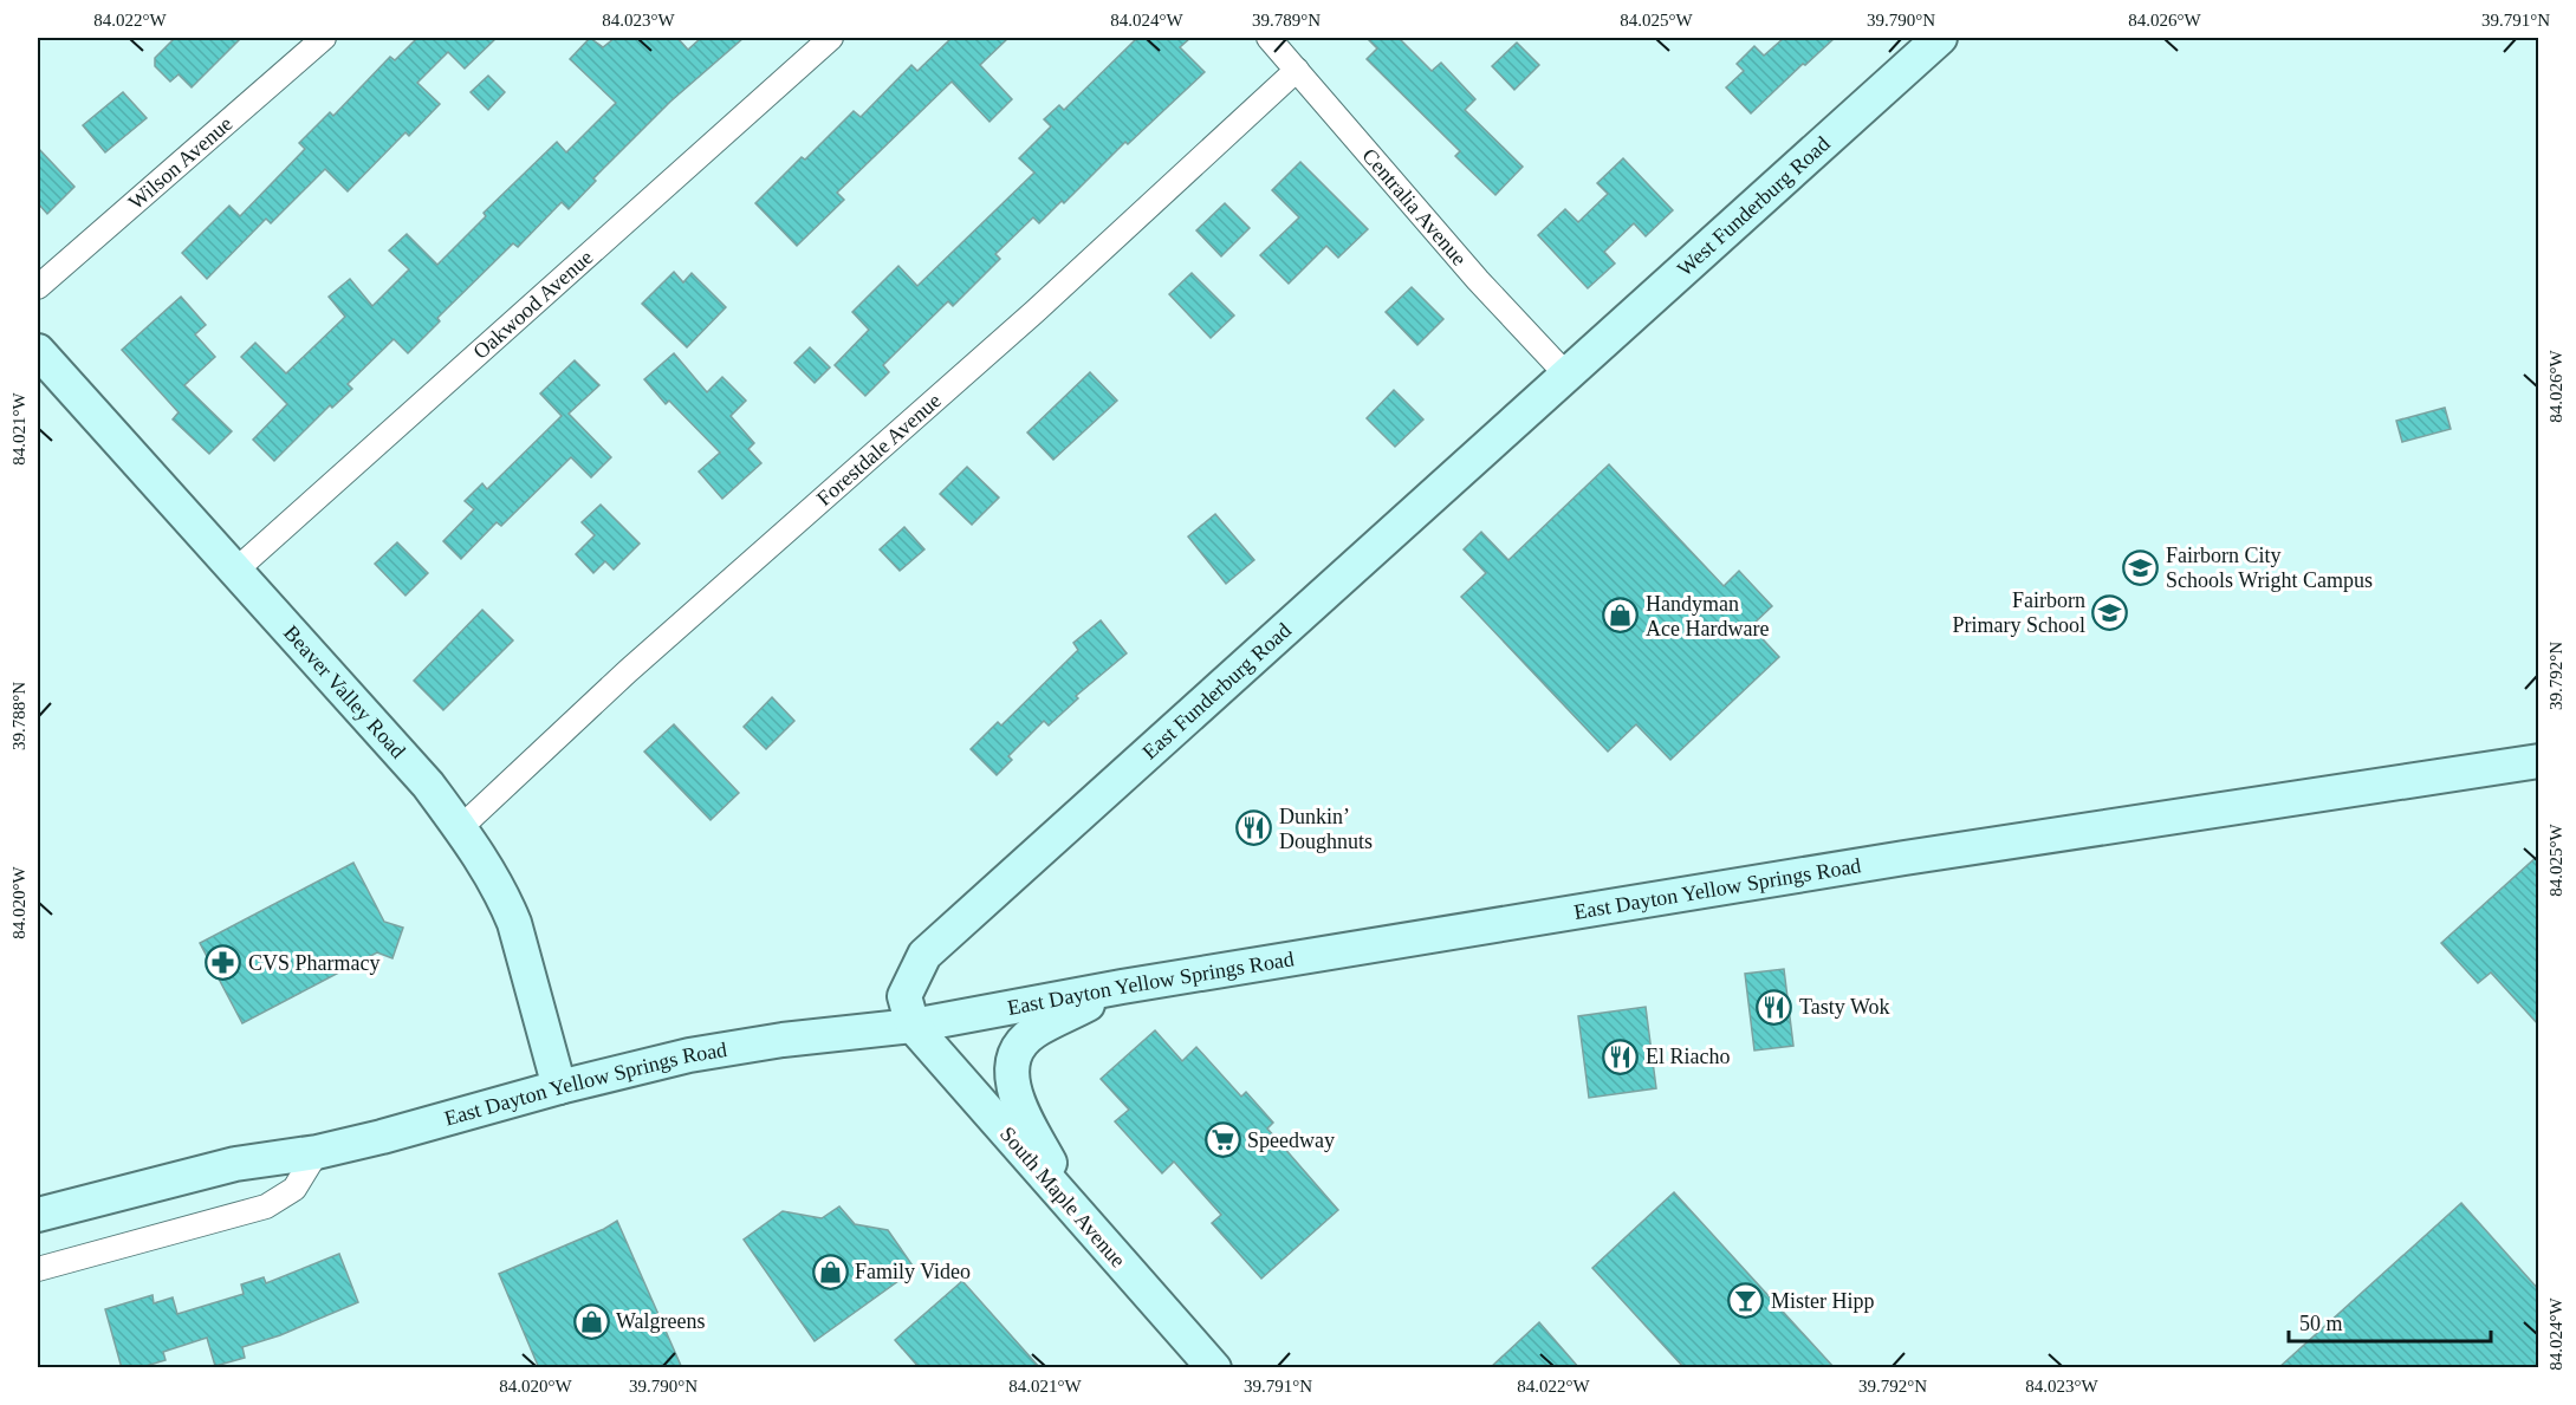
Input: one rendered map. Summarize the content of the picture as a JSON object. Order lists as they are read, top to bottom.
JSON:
{
  "streets": {
    "main road": [
      "West Funderburg Road",
      "East Funderburg Road",
      "Beaver Valley Road",
      "East Dayton Yellow Springs Road",
      "South Maple Avenue"
    ],
    "street": [
      "Wilson Avenue",
      "Centralia Avenue",
      "Oakwood Avenue",
      "Forestdale Avenue"
    ]
  },
  "crossings": [
    ["West Funderburg Road", "Centralia Avenue"],
    ["West Funderburg Road", "East Funderburg Road"],
    ["Centralia Avenue", "Forestdale Avenue"],
    ["Centralia Avenue", "East Funderburg Road"],
    ["Oakwood Avenue", "Beaver Valley Road"],
    ["Forestdale Avenue", "Beaver Valley Road"],
    ["East Funderburg Road", "East Dayton Yellow Springs Road"],
    ["East Funderburg Road", "South Maple Avenue"],
    ["Beaver Valley Road", "East Dayton Yellow Springs Road"],
    ["East Dayton Yellow Springs Road", "South Maple Avenue"]
  ],
  "places": {
    "school or university": ["Fairborn City Schools Wright Campus", "Fairborn Primary School"],
    "shop": ["Handyman Ace Hardware", "Family Video", "Walgreens"],
    "restaurant": ["Dunkin’ Doughnuts", "Tasty Wok", "El Riacho"],
    "pharmacy": ["CVS Pharmacy"],
    "supermarket": ["Speedway"],
    "bar": ["Mister Hipp"]
  },
  "scale_bar": "50 m",
  "coordinates": [
    "84.022°W",
    "84.023°W",
    "84.024°W",
    "39.789°N",
    "84.025°W",
    "39.790°N",
    "84.026°W",
    "39.791°N",
    "84.021°W",
    "39.792°N",
    "39.788°N",
    "84.020°W"
  ]
}
